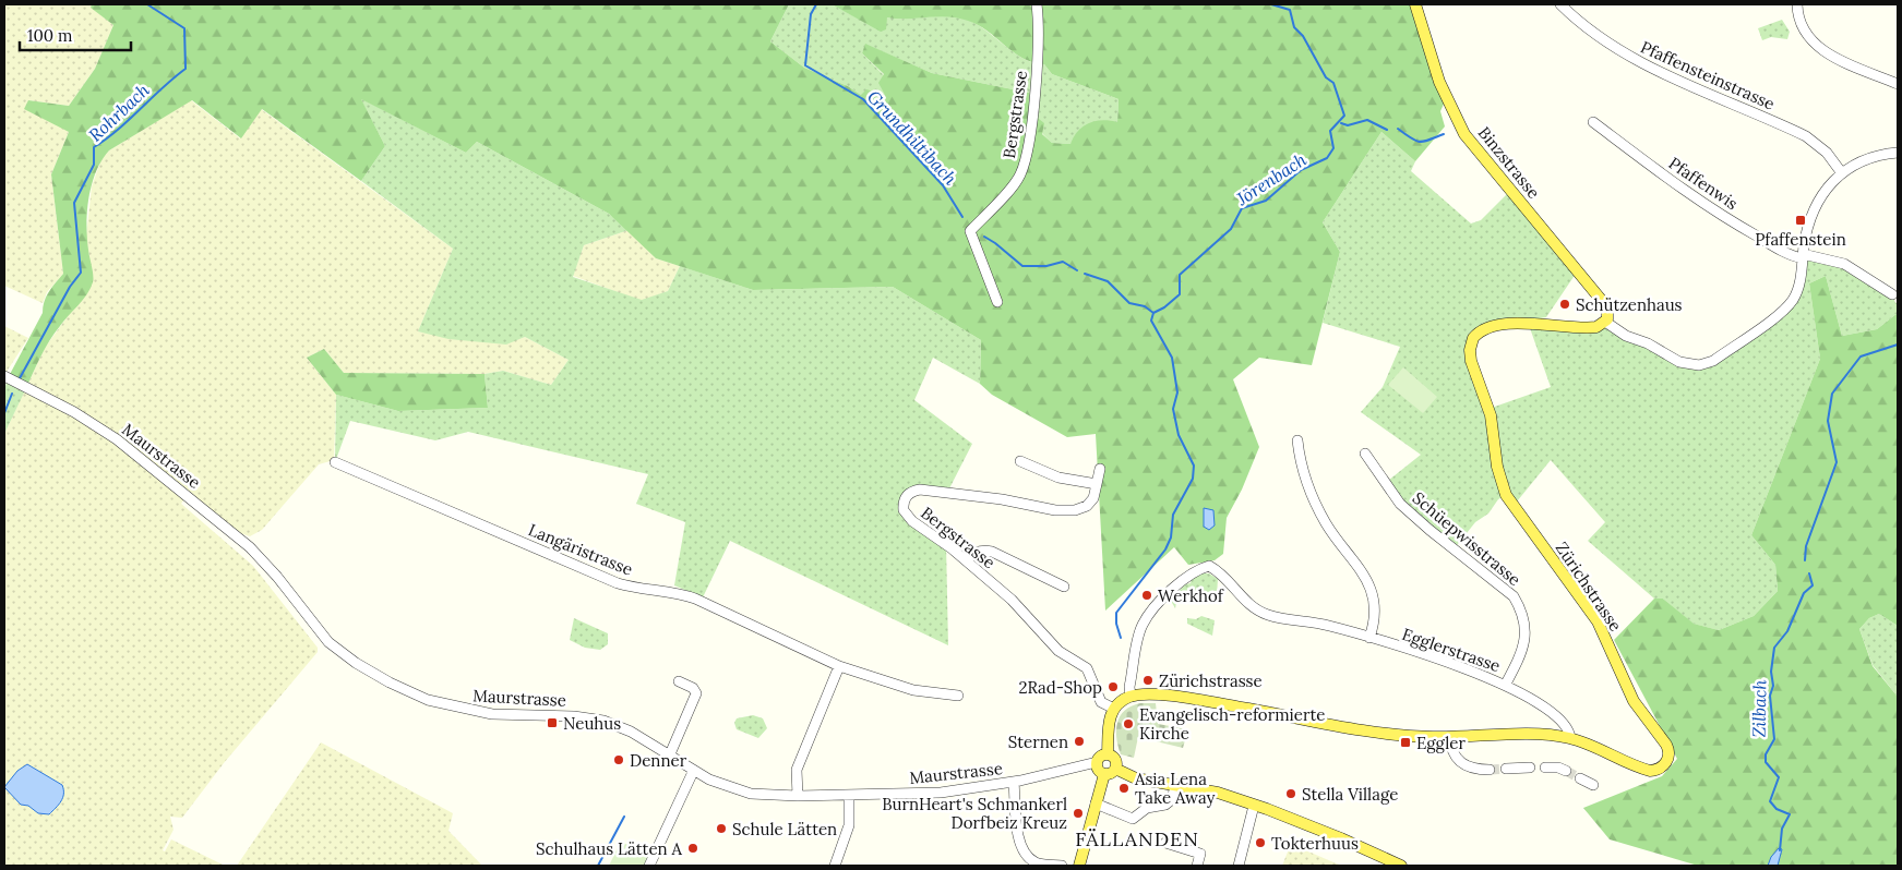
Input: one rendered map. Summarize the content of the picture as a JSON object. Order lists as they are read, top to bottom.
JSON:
{
  "streets": {
    "main road": ["Binzstrasse", "Zürichstrasse"],
    "street": [
      "Pfaffensteinstrasse",
      "Bergstrasse",
      "Pfaffenwis",
      "Maurstrasse",
      "Schüepwisstrasse",
      "Langäristrasse",
      "Egglerstrasse"
    ]
  },
  "crossings": [
    ["Binzstrasse", "Zürichstrasse"],
    ["Schüepwisstrasse", "Egglerstrasse"],
    ["Zürichstrasse", "Egglerstrasse"]
  ],
  "districts": ["FÄLLANDEN"],
  "water": [
    "Rohrbach",
    "Grundhiltibach",
    "Jörenbach",
    "Zilbach"
  ],
  "places": {
    "transit": ["Pfaffenstein", "Neuhus", "Eggler"],
    "other": [
      "Schützenhaus",
      "Werkhof",
      "Zürichstrasse",
      "2Rad-Shop",
      "Evangelisch-reformierte Kirche",
      "Sternen",
      "Denner",
      "Asia Lena Take Away",
      "Stella Village",
      "BurnHeart's Schmankerl Dorfbeiz Kreuz",
      "Schule Lätten",
      "Tokterhuus",
      "Schulhaus Lätten A"
    ]
  },
  "scale_bar": "100 m"
}
